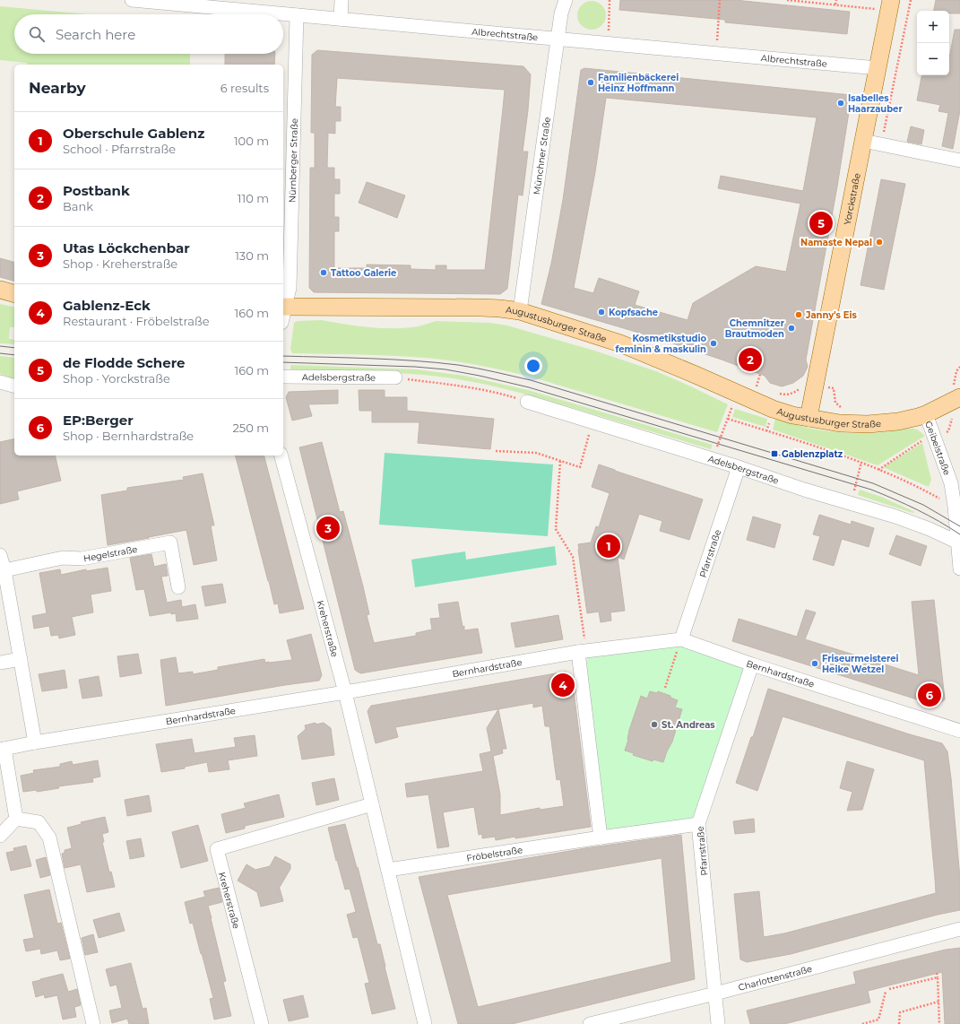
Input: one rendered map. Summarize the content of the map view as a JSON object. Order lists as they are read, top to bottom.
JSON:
{
  "streets": {
    "main road": ["Yorckstraße", "Augustusburger Straße"],
    "street": [
      "Albrechtstraße",
      "Münchner Straße",
      "Nürnberger Straße",
      "Adelsbergstraße",
      "Geibelstraße",
      "Hegelstraße",
      "Pfarrstraße",
      "Kreherstraße",
      "Bernhardstraße",
      "Fröbelstraße",
      "Charlottenstraße"
    ]
  },
  "crossings": [
    ["Albrechtstraße", "Münchner Straße"],
    ["Albrechtstraße", "Nürnberger Straße"],
    ["Albrechtstraße", "Yorckstraße"],
    ["Münchner Straße", "Augustusburger Straße"],
    ["Nürnberger Straße", "Augustusburger Straße"],
    ["Yorckstraße", "Augustusburger Straße"],
    ["Augustusburger Straße", "Geibelstraße"],
    ["Adelsbergstraße", "Geibelstraße"],
    ["Adelsbergstraße", "Pfarrstraße"],
    ["Pfarrstraße", "Bernhardstraße"],
    ["Pfarrstraße", "Fröbelstraße"],
    ["Pfarrstraße", "Charlottenstraße"],
    ["Kreherstraße", "Bernhardstraße"],
    ["Kreherstraße", "Fröbelstraße"]
  ],
  "places": {
    "other": [
      "Familienbäckerei Heinz Hoffmann",
      "Isabelles Haarzauber",
      "Namaste Nepal",
      "Tattoo Galerie",
      "Kopfsache",
      "Janny's Eis",
      "Chemnitzer Brautmoden",
      "Kosmetikstudio feminin & maskulin",
      "Friseurmeisterei Heike Wetzel",
      "St. Andreas"
    ],
    "transit": ["Gablenzplatz"]
  },
  "page": {
    "map_buttons": ["+", "−"],
    "search": "Search here",
    "heading": ["Nearby", "6 results"],
    "list": [
      {
        "mark": "1",
        "name": "Oberschule Gablenz",
        "note": "School · Pfarrstraße",
        "value": "100 m"
      },
      {
        "mark": "2",
        "name": "Postbank",
        "note": "Bank",
        "value": "110 m"
      },
      {
        "mark": "3",
        "name": "Utas Löckchenbar",
        "note": "Shop · Kreherstraße",
        "value": "130 m"
      },
      {
        "mark": "4",
        "name": "Gablenz-Eck",
        "note": "Restaurant · Fröbelstraße",
        "value": "160 m"
      },
      {
        "mark": "5",
        "name": "de Flodde Schere",
        "note": "Shop · Yorckstraße",
        "value": "160 m"
      },
      {
        "mark": "6",
        "name": "EP:Berger",
        "note": "Shop · Bernhardstraße",
        "value": "250 m"
      }
    ],
    "pins": [
      "5",
      "2",
      "3",
      "1",
      "4",
      "6"
    ]
  }
}
